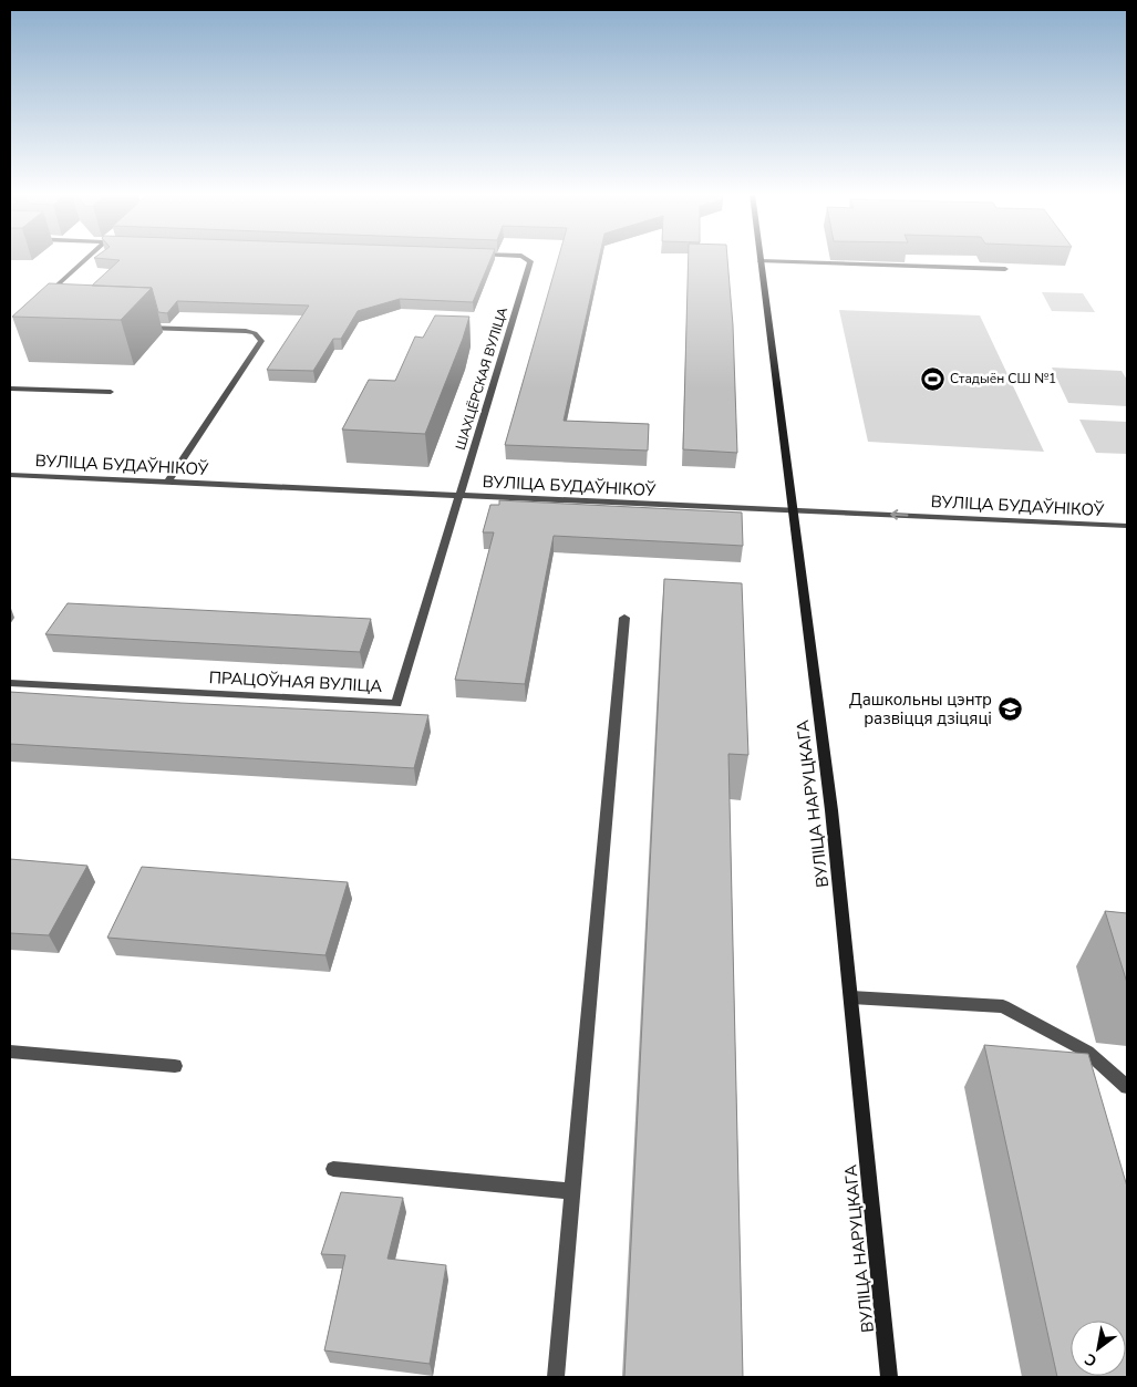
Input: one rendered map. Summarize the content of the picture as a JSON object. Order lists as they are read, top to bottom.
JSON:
{
  "streets": {
    "street": [
      "ШАХЦЁРСКАЯ ВУЛІЦА",
      "ВУЛІЦА БУДАЎНІКОЎ",
      "ПРАЦОЎНАЯ ВУЛІЦА",
      "ВУЛІЦА НАРУЦКАГА"
    ]
  },
  "crossings": [
    ["ШАХЦЁРСКАЯ ВУЛІЦА", "ВУЛІЦА БУДАЎНІКОЎ"],
    ["ШАХЦЁРСКАЯ ВУЛІЦА", "ПРАЦОЎНАЯ ВУЛІЦА"],
    ["ВУЛІЦА БУДАЎНІКОЎ", "ПРАЦОЎНАЯ ВУЛІЦА"],
    ["ВУЛІЦА БУДАЎНІКОЎ", "ВУЛІЦА НАРУЦКАГА"]
  ],
  "places": {
    "sports": ["Стадыён СШ №1"],
    "school or university": ["Дашкольны цэнтр развіцця дзіцяці"]
  },
  "north": "bottom left"
}
